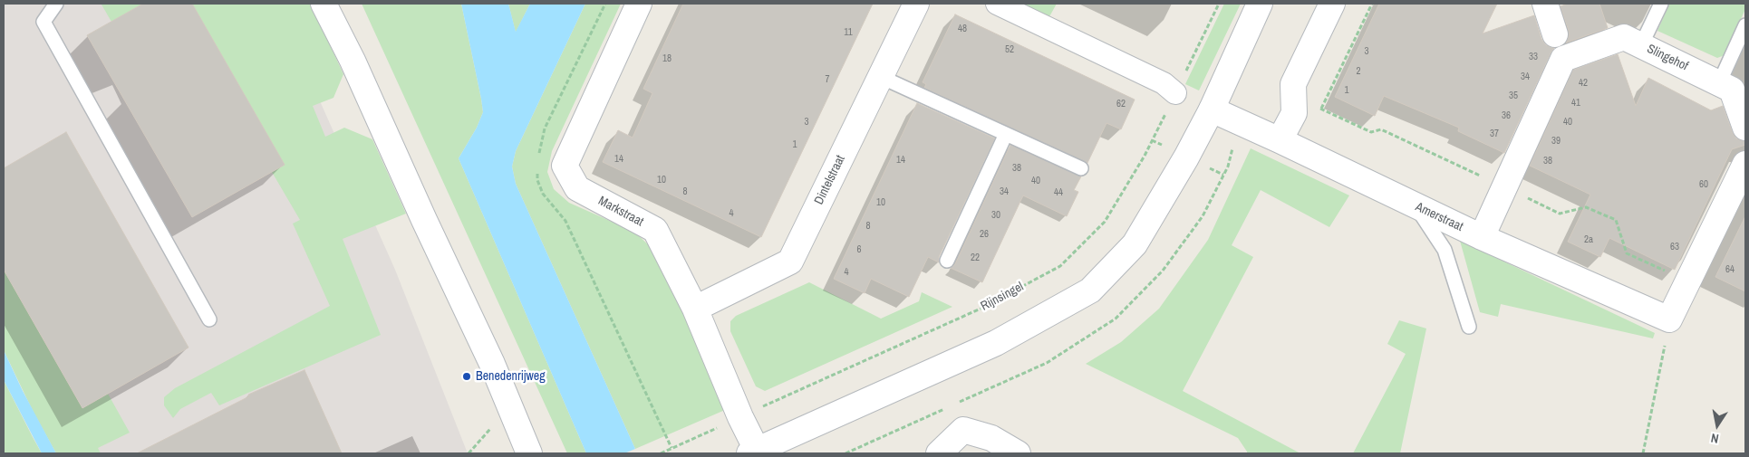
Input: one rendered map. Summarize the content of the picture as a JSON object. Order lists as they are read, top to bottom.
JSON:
{
  "streets": {
    "street": [
      "Slingehof",
      "Dintelstraat",
      "Markstraat",
      "Amerstraat"
    ],
    "path": ["Rijnsingel"]
  },
  "crossings": [
    ["Dintelstraat", "Markstraat"],
    ["Markstraat", "Rijnsingel"]
  ],
  "places": ["Benedenrijweg"],
  "house_numbers": [
    "48",
    "11",
    "52",
    "3",
    "33",
    "18",
    "2",
    "34",
    "7",
    "42",
    "1",
    "35",
    "41",
    "62",
    "36",
    "3",
    "40",
    "37",
    "39",
    "1",
    "14",
    "14",
    "38",
    "38",
    "10",
    "40",
    "60",
    "8",
    "34",
    "44",
    "10",
    "4",
    "30",
    "8",
    "26",
    "2a",
    "63",
    "6",
    "22",
    "64",
    "4"
  ],
  "north": "bottom"
}
